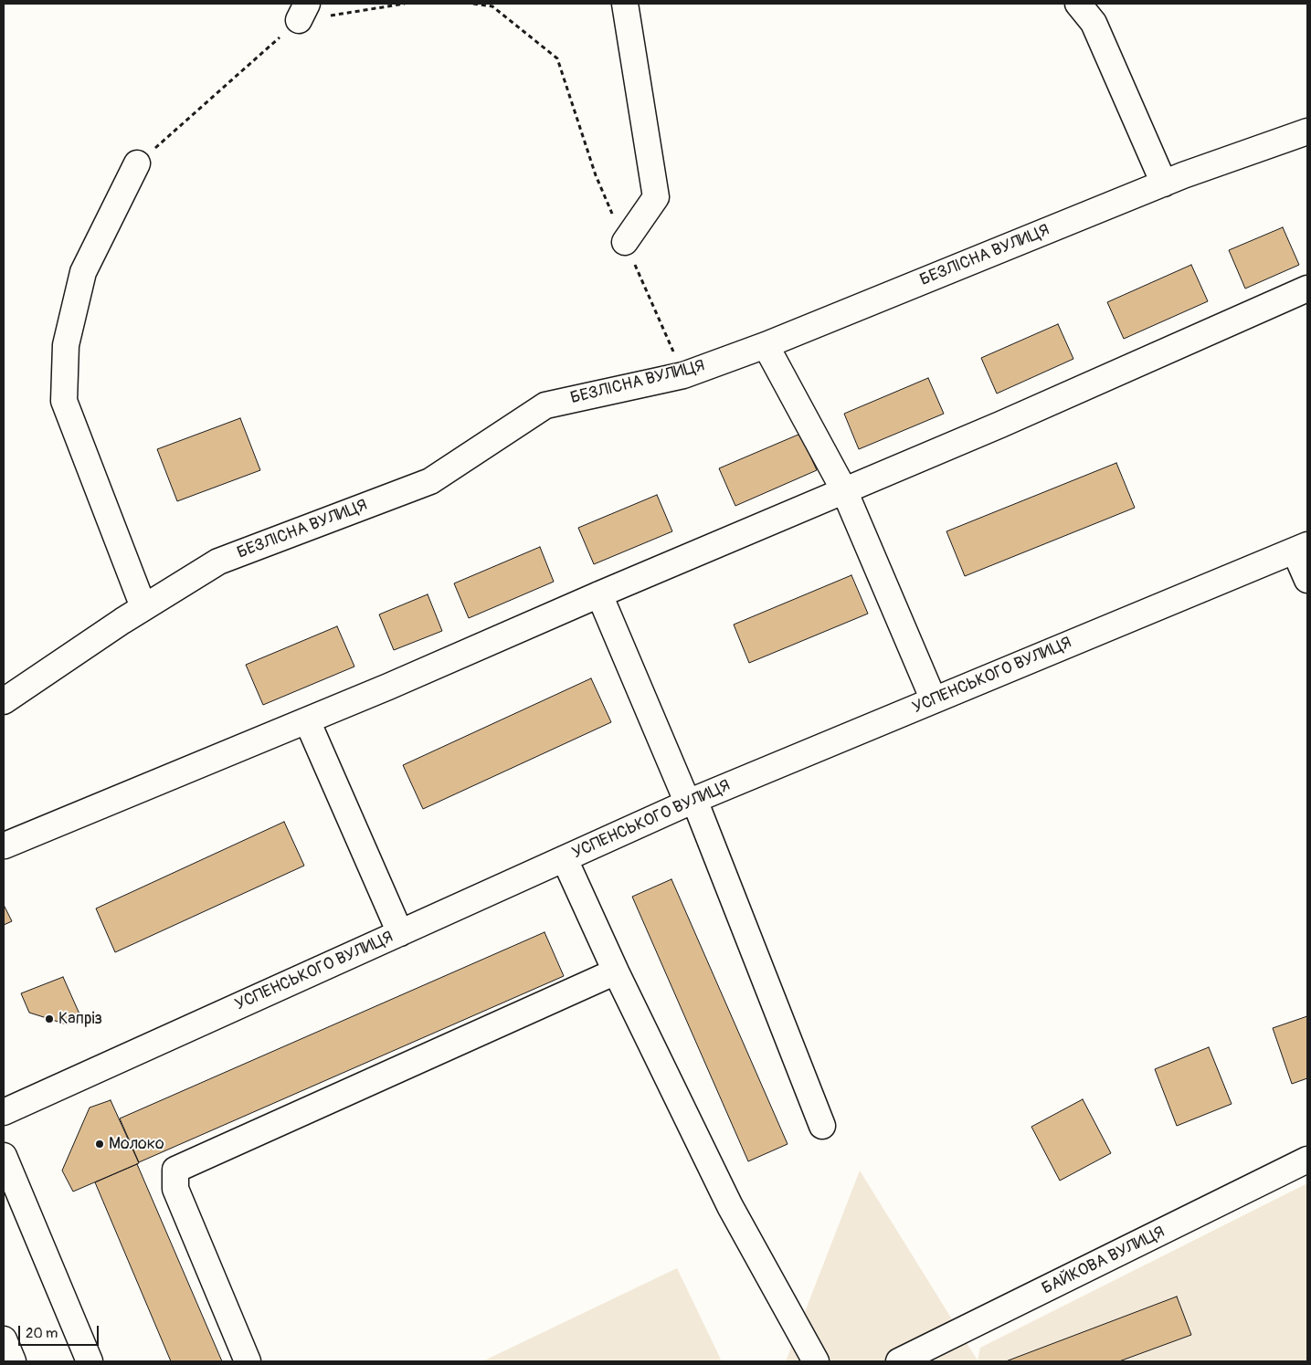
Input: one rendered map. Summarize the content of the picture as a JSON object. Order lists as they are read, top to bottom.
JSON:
{
  "streets": {
    "street": ["БЕЗЛІСНА ВУЛИЦЯ", "УСПЕНСЬКОГО ВУЛИЦЯ", "БАЙКОВА ВУЛИЦЯ"]
  },
  "places": ["Капріз", "Молоко"],
  "scale_bar": "20 m"
}
